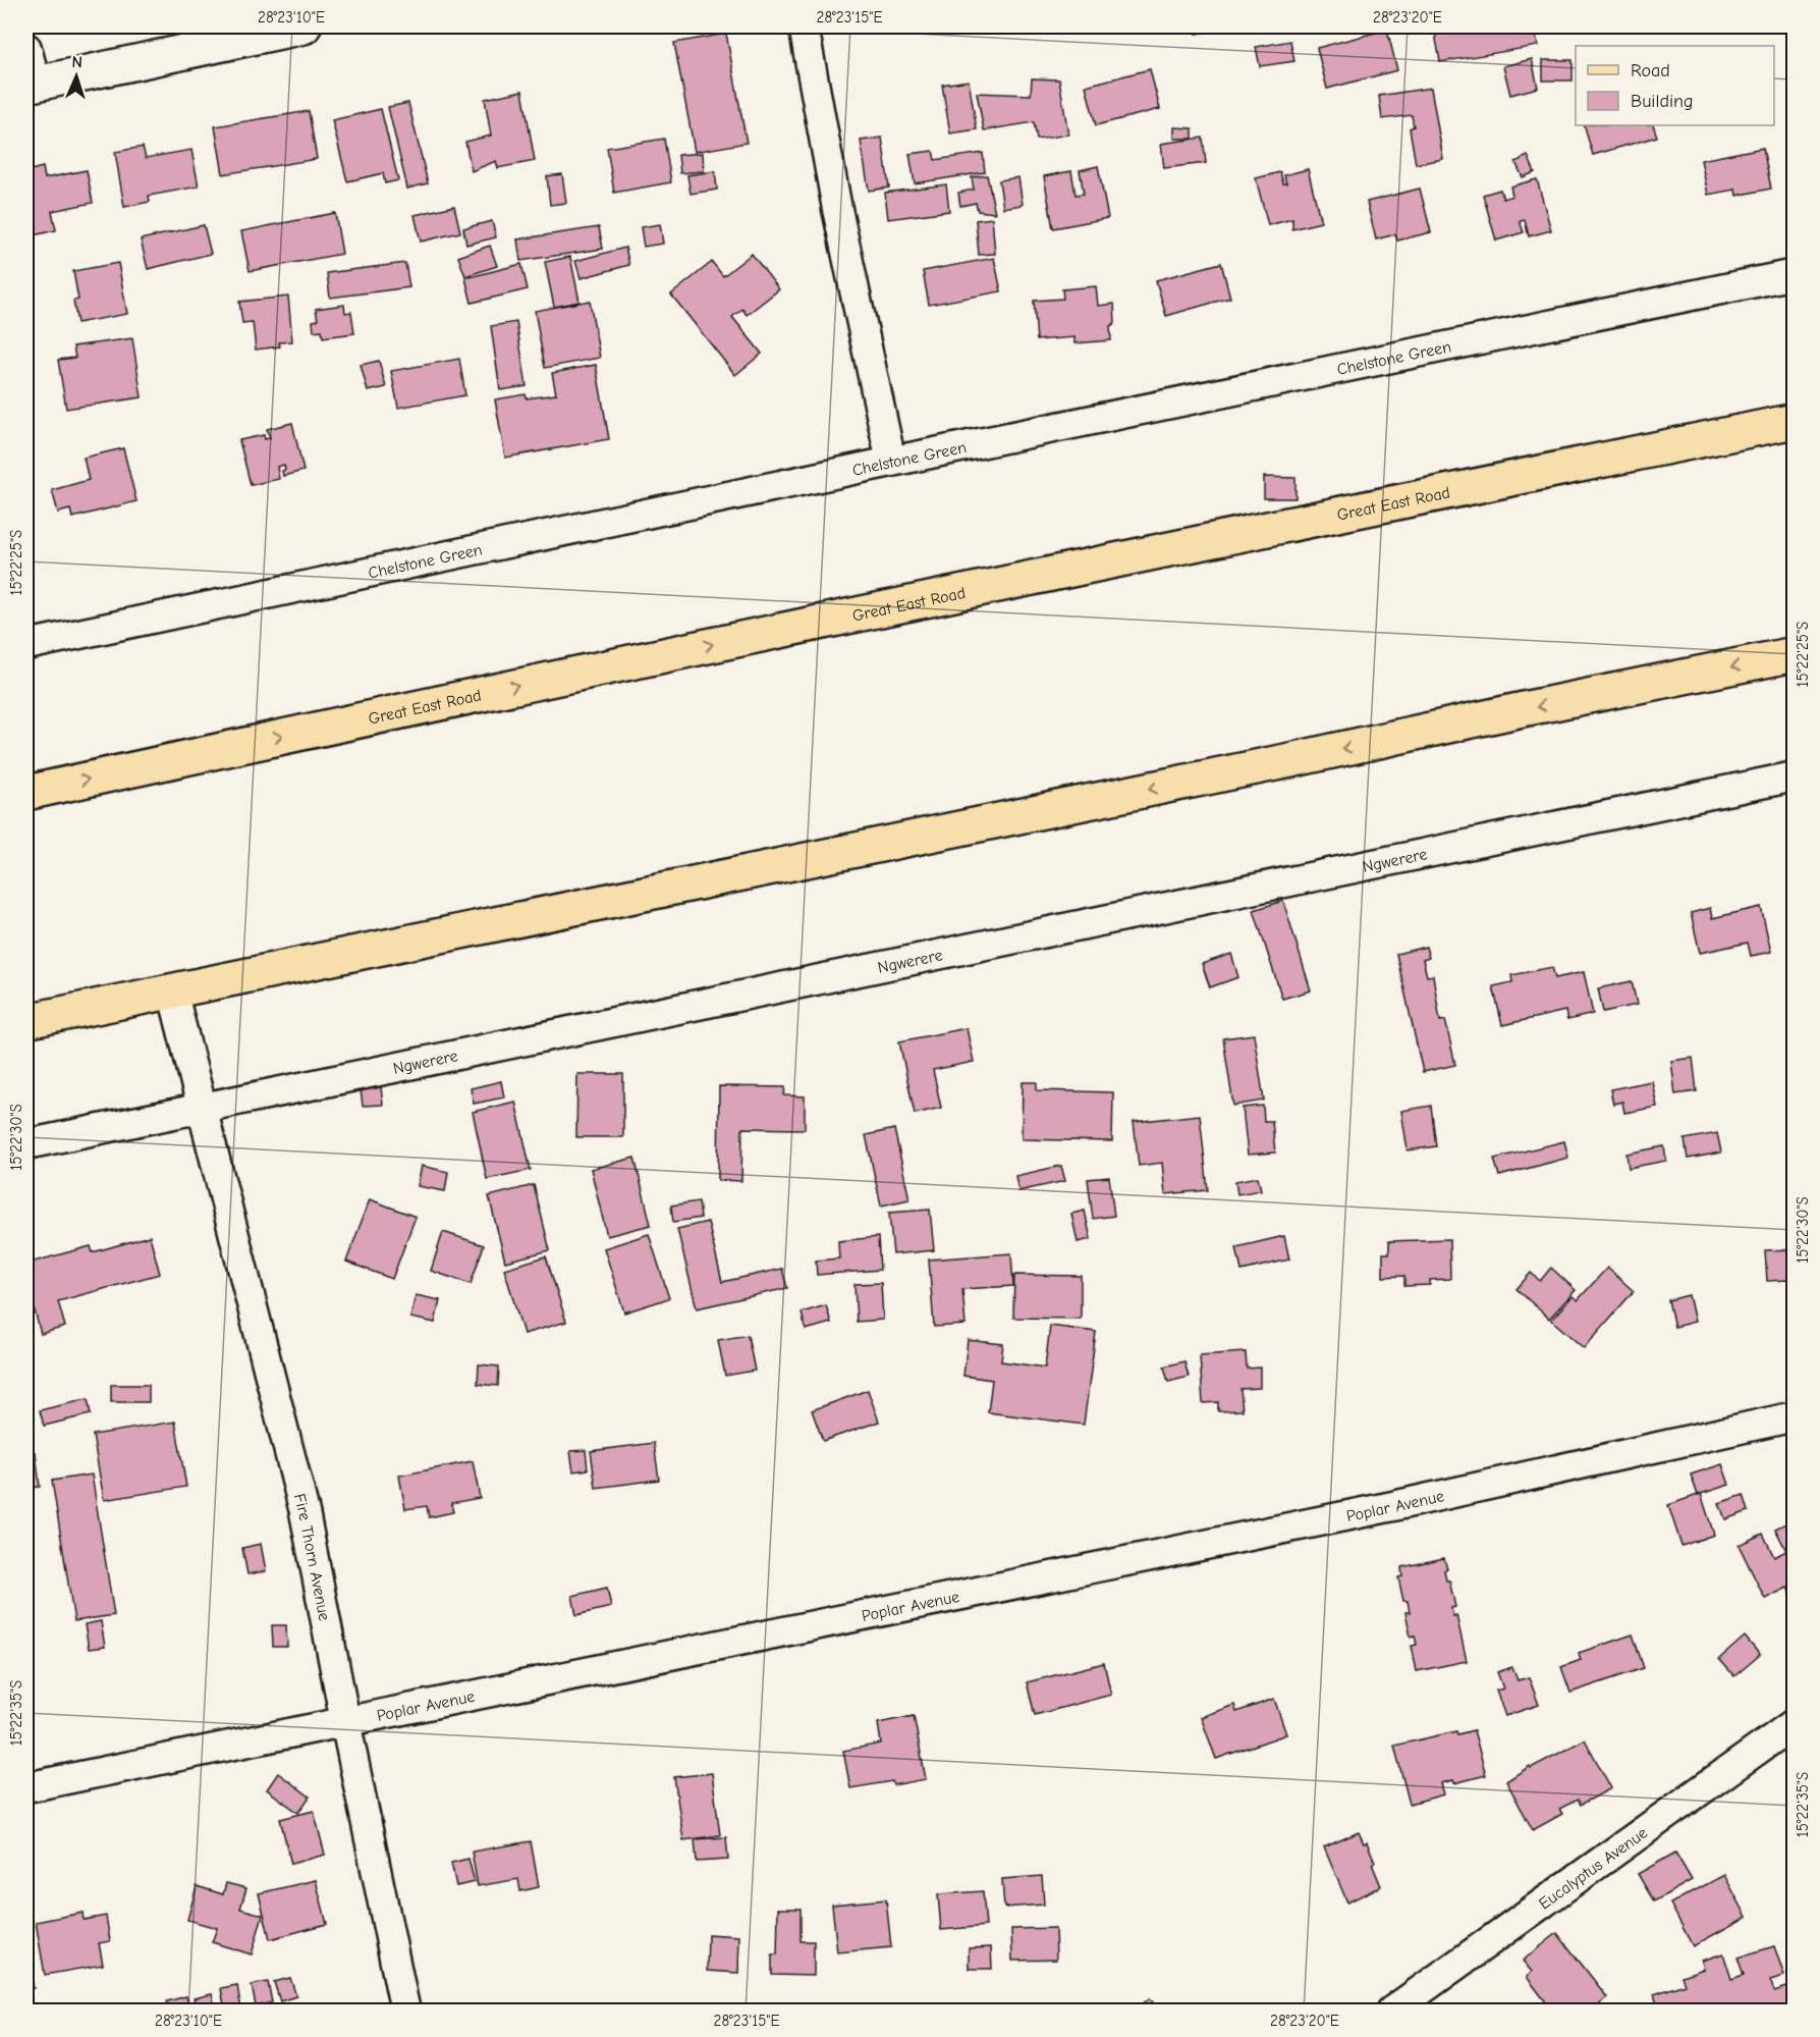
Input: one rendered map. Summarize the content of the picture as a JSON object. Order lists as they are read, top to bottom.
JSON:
{
  "streets": {
    "main road": ["Great East Road"],
    "street": [
      "Chelstone Green",
      "Ngwerere",
      "Poplar Avenue",
      "Fire Thorn Avenue",
      "Eucalyptus Avenue"
    ]
  },
  "crossings": [
    ["Ngwerere", "Fire Thorn Avenue"],
    ["Poplar Avenue", "Fire Thorn Avenue"]
  ],
  "legend": ["Road", "Building"],
  "north": "top",
  "coordinates": [
    "28°23'10\"E",
    "28°23'15\"E",
    "28°23'20\"E",
    "15°22'25\"S",
    "15°22'30\"S",
    "15°22'35\"S"
  ]
}
